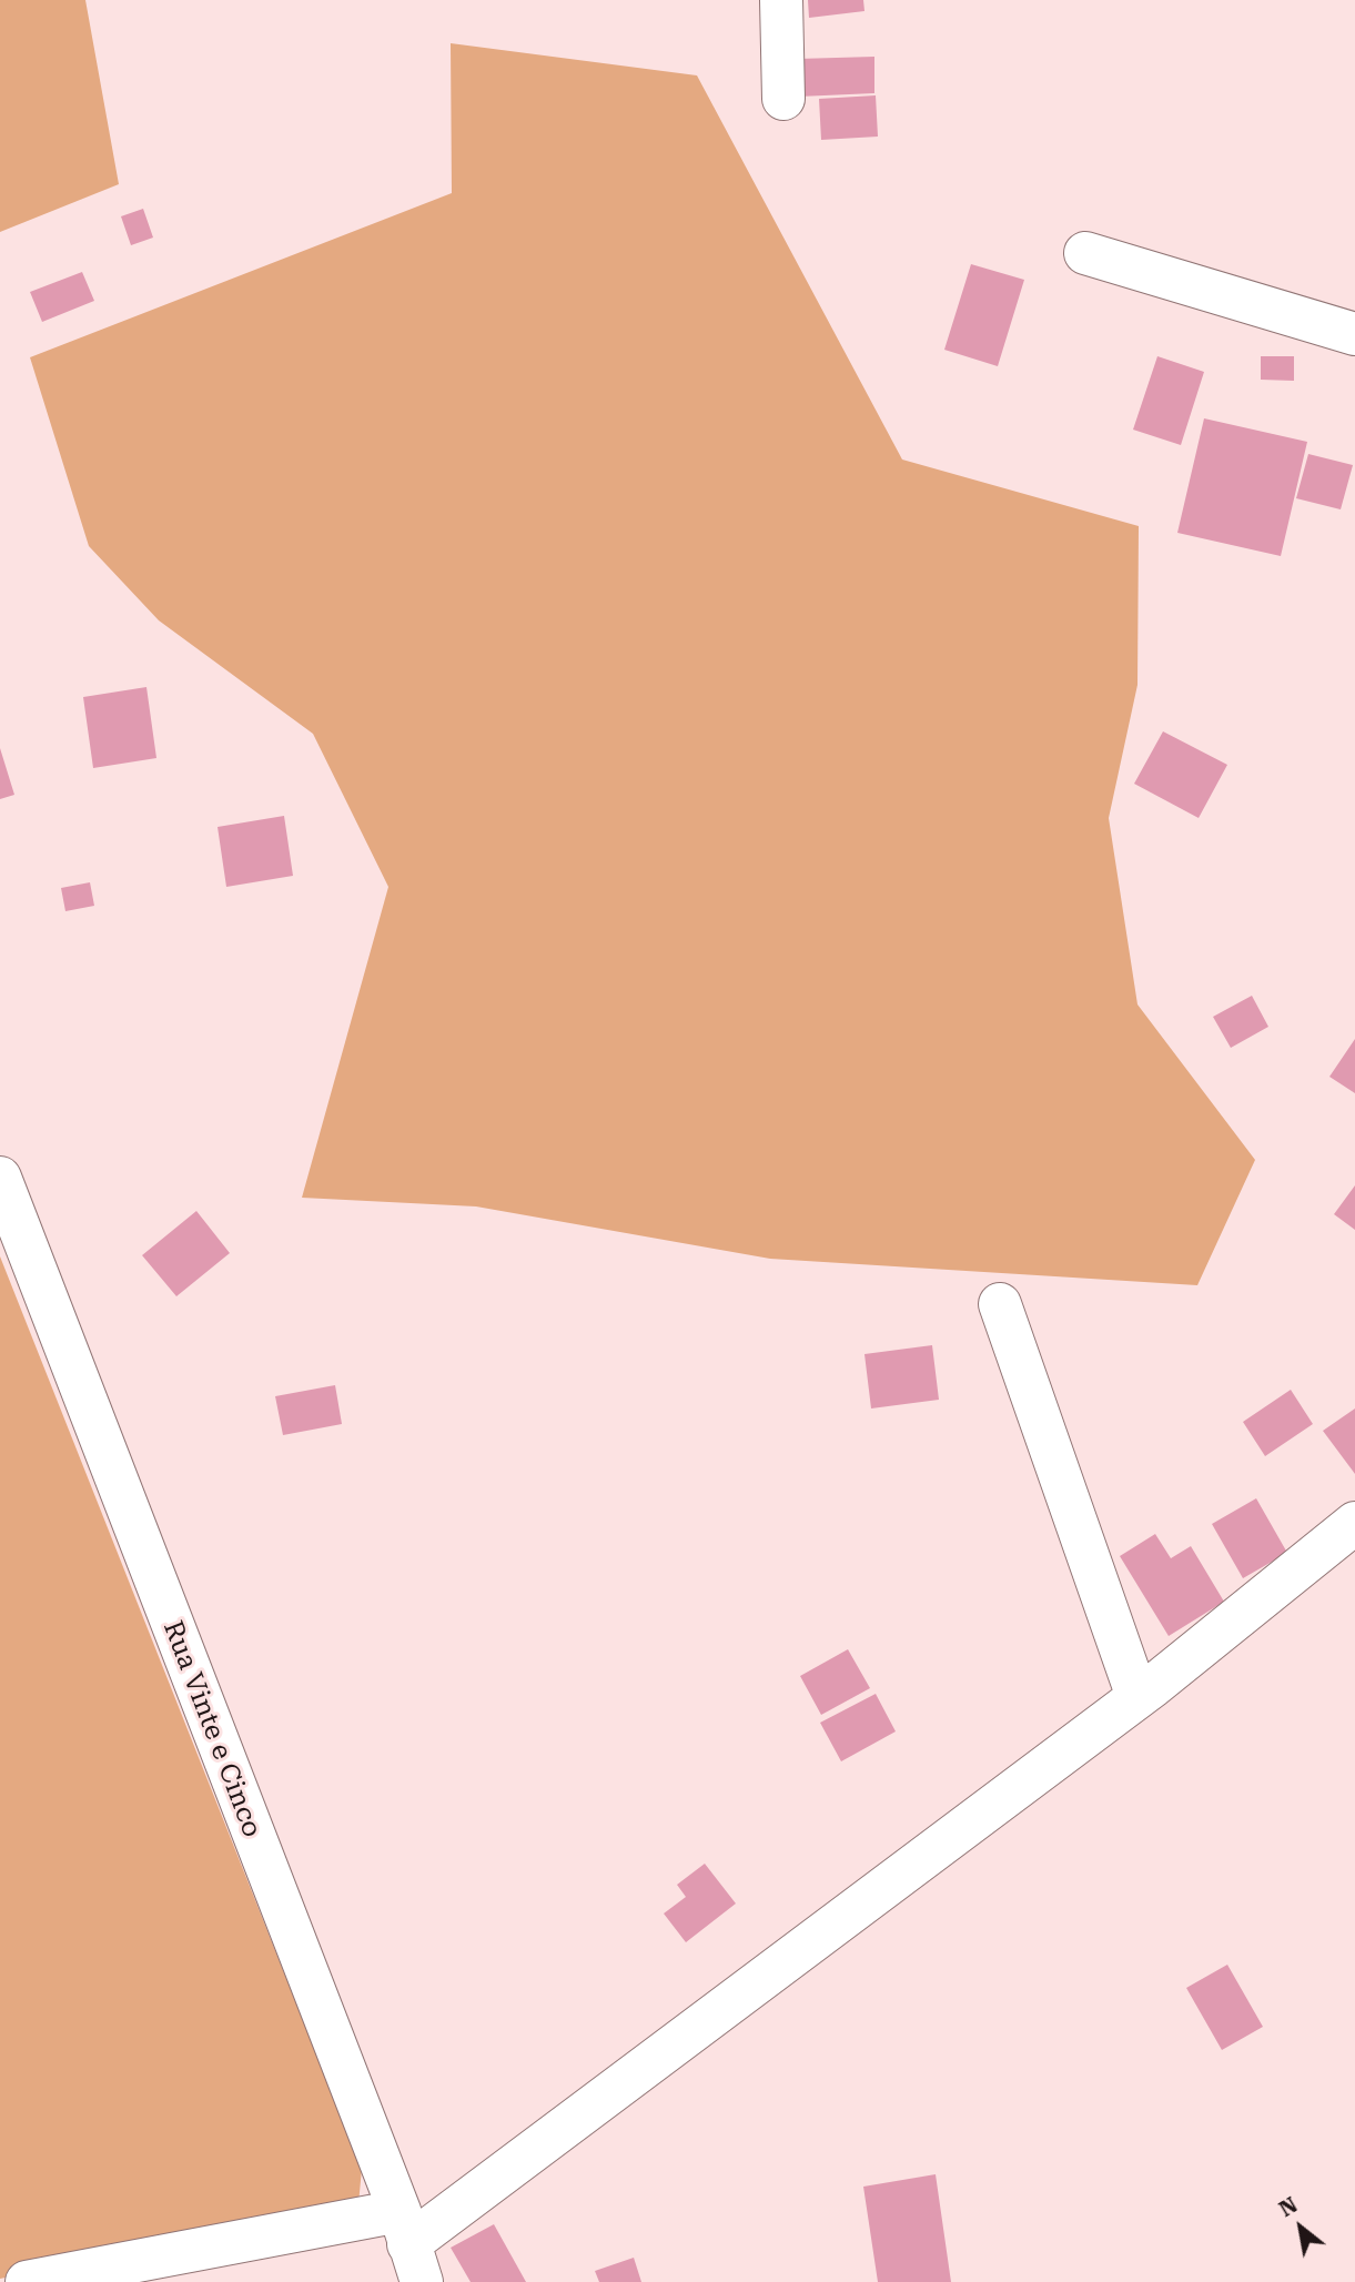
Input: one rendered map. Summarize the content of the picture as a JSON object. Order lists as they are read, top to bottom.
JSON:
{
  "streets": {
    "street": ["Rua Vinte e Cinco"]
  },
  "north": "top left"
}
